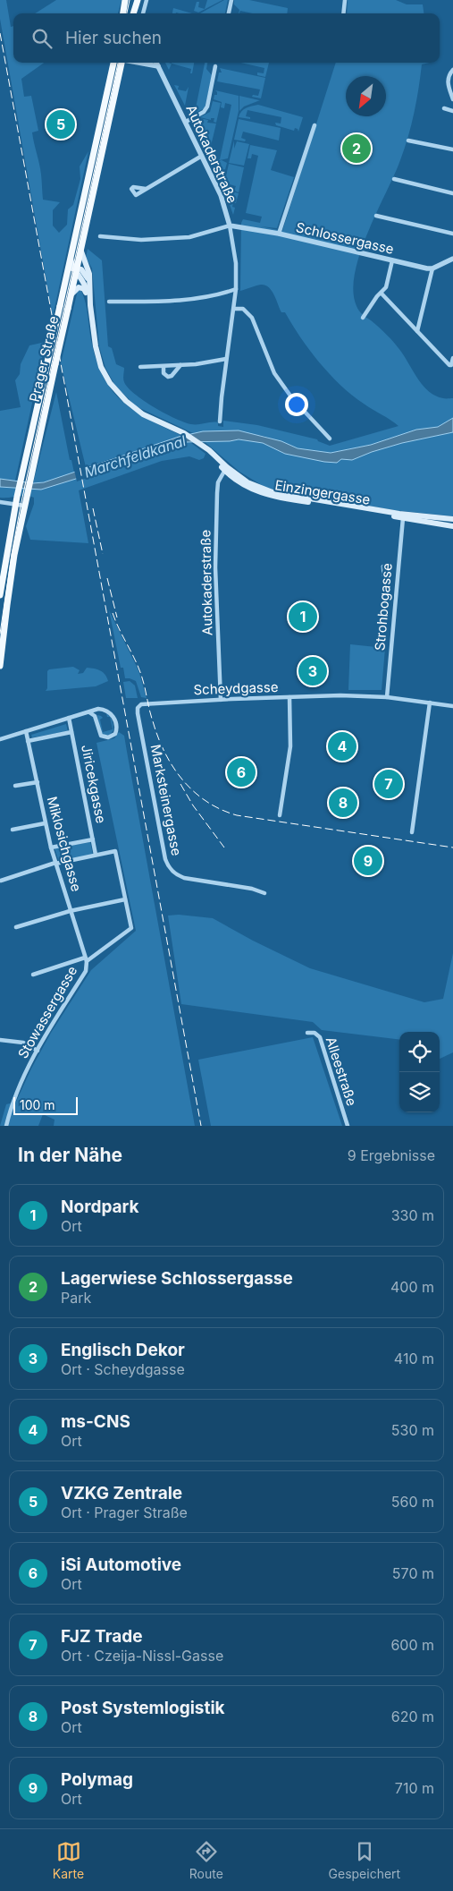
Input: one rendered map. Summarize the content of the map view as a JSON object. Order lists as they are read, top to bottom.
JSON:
{
  "streets": {
    "main road": ["Prager Straße", "Einzingergasse"],
    "street": [
      "Autokaderstraße",
      "Schlossergasse",
      "Strohbogasse",
      "Scheydgasse",
      "Jiricekgasse",
      "Marksteinergasse",
      "Miklosichgasse",
      "Stowassergasse",
      "Alleestraße"
    ]
  },
  "crossings": [
    ["Autokaderstraße", "Schlossergasse"],
    ["Autokaderstraße", "Einzingergasse"],
    ["Autokaderstraße", "Scheydgasse"],
    ["Prager Straße", "Einzingergasse"],
    ["Einzingergasse", "Strohbogasse"],
    ["Strohbogasse", "Scheydgasse"],
    ["Scheydgasse", "Marksteinergasse"],
    ["Miklosichgasse", "Stowassergasse"]
  ],
  "water": ["Marchfeldkanal"],
  "scale_bar": "100 m",
  "north": "bottom left",
  "page": {
    "search": "Hier suchen",
    "pins": [
      "5",
      "2",
      "1",
      "3",
      "4",
      "6",
      "7",
      "8",
      "9"
    ],
    "scale": "100 m",
    "heading": ["In der Nähe", "9 Ergebnisse"],
    "list": [
      {
        "mark": "1",
        "name": "Nordpark",
        "note": "Ort",
        "value": "330 m"
      },
      {
        "mark": "2",
        "name": "Lagerwiese Schlossergasse",
        "note": "Park",
        "value": "400 m"
      },
      {
        "mark": "3",
        "name": "Englisch Dekor",
        "note": "Ort · Scheydgasse",
        "value": "410 m"
      },
      {
        "mark": "4",
        "name": "ms-CNS",
        "note": "Ort",
        "value": "530 m"
      },
      {
        "mark": "5",
        "name": "VZKG Zentrale",
        "note": "Ort · Prager Straße",
        "value": "560 m"
      },
      {
        "mark": "6",
        "name": "iSi Automotive",
        "note": "Ort",
        "value": "570 m"
      },
      {
        "mark": "7",
        "name": "FJZ Trade",
        "note": "Ort · Czeija-Nissl-Gasse",
        "value": "600 m"
      },
      {
        "mark": "8",
        "name": "Post Systemlogistik",
        "note": "Ort",
        "value": "620 m"
      },
      {
        "mark": "9",
        "name": "Polymag",
        "note": "Ort",
        "value": "710 m"
      }
    ],
    "nav": ["Karte", "Route", "Gespeichert"]
  }
}
